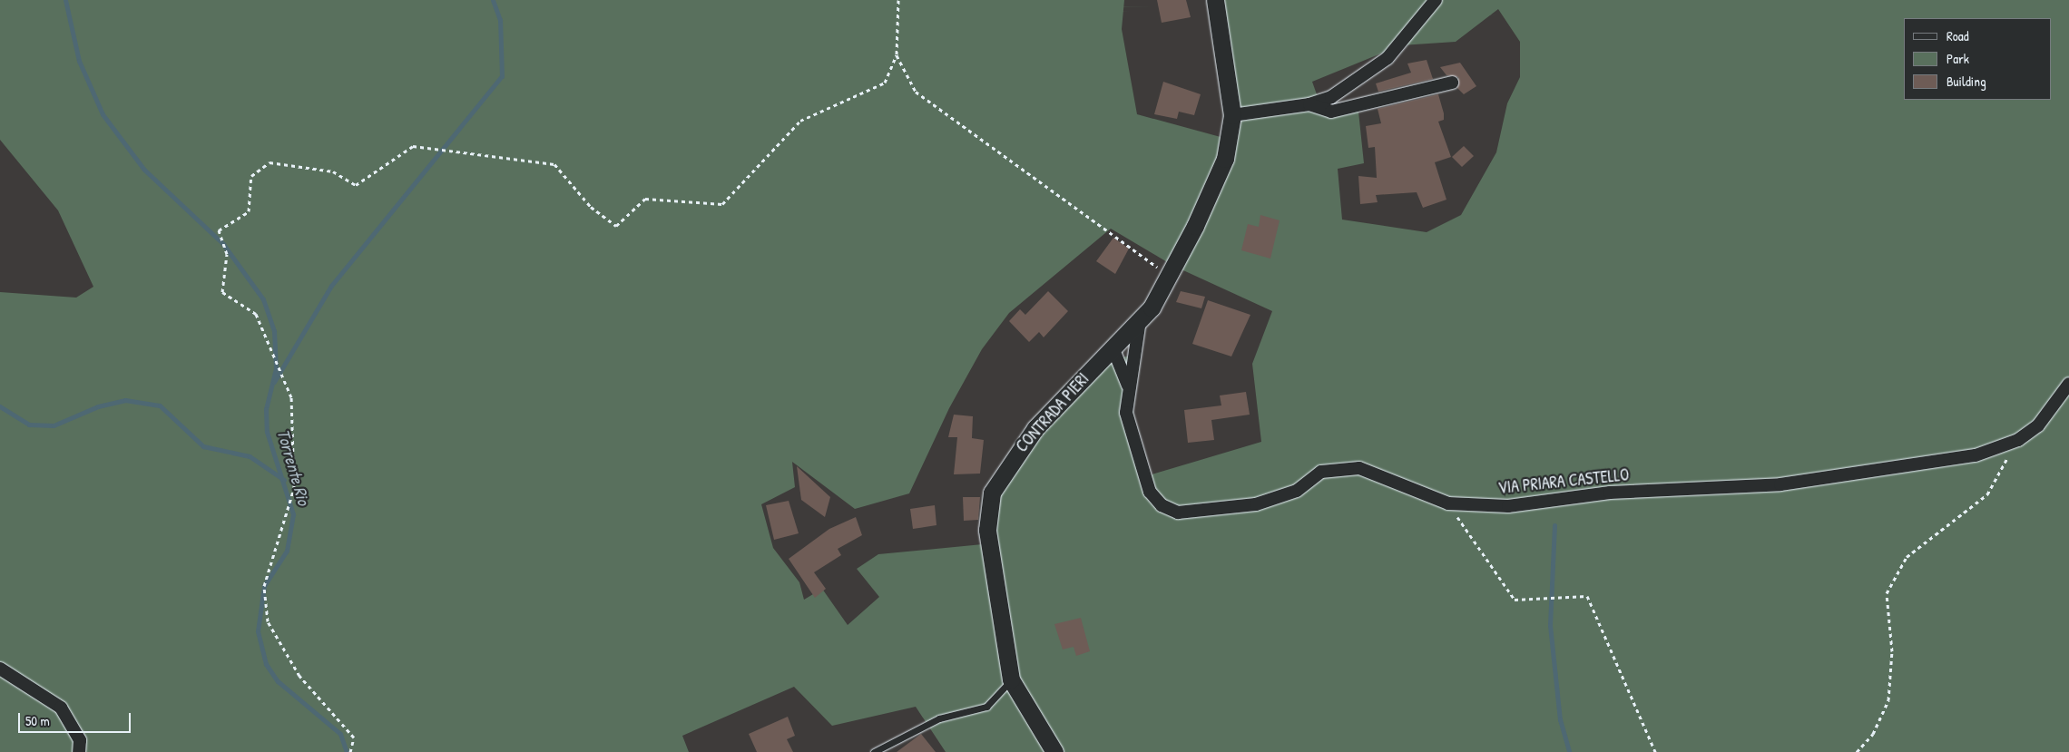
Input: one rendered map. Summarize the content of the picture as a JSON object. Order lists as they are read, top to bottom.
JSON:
{
  "streets": {
    "street": ["CONTRADA PIERI", "VIA PRIARA CASTELLO"]
  },
  "crossings": [
    ["CONTRADA PIERI", "VIA PRIARA CASTELLO"]
  ],
  "water": ["Torrente Rio"],
  "legend": ["Road", "Park", "Building"],
  "scale_bar": "50 m"
}
